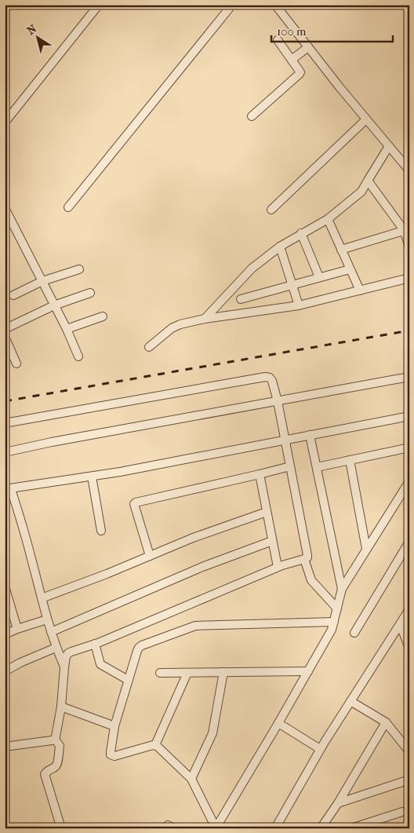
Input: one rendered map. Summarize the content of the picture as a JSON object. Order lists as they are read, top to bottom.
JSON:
{
  "scale_bar": "100 m",
  "north": "top left"
}
